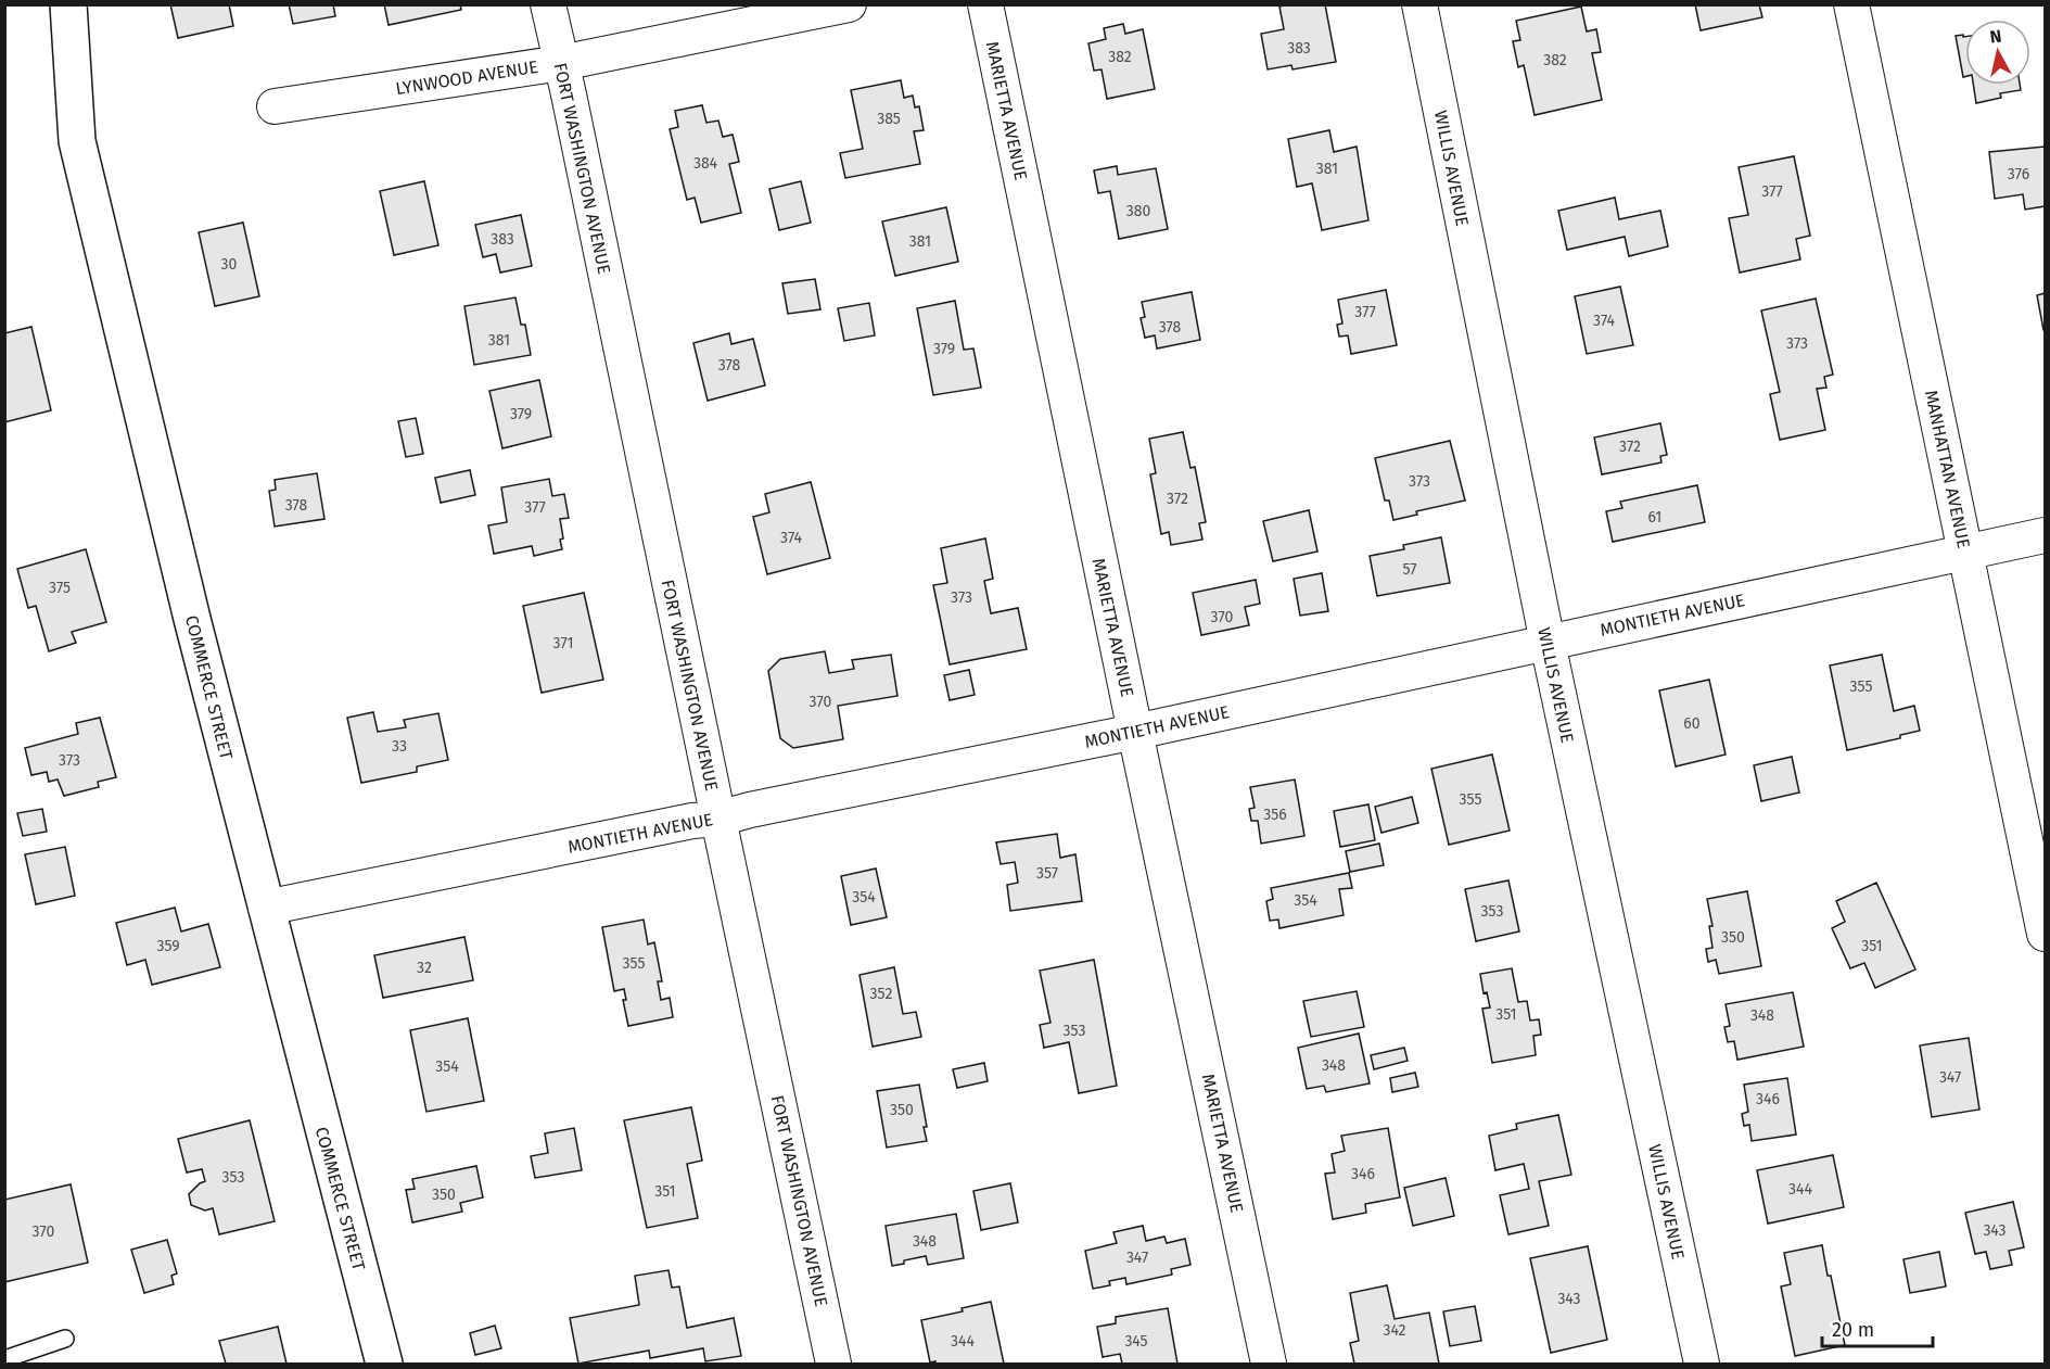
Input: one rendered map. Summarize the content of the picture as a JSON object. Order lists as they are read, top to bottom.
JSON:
{
  "streets": {
    "street": [
      "LYNWOOD AVENUE",
      "MARIETTA AVENUE",
      "FORT WASHINGTON AVENUE",
      "WILLIS AVENUE",
      "MANHATTAN AVENUE",
      "MONTIETH AVENUE",
      "COMMERCE STREET"
    ]
  },
  "crossings": [
    ["LYNWOOD AVENUE", "FORT WASHINGTON AVENUE"],
    ["MARIETTA AVENUE", "MONTIETH AVENUE"],
    ["FORT WASHINGTON AVENUE", "MONTIETH AVENUE"],
    ["WILLIS AVENUE", "MONTIETH AVENUE"],
    ["MANHATTAN AVENUE", "MONTIETH AVENUE"],
    ["MONTIETH AVENUE", "COMMERCE STREET"]
  ],
  "house_numbers": [
    "383",
    "382",
    "382",
    "385",
    "384",
    "381",
    "376",
    "377",
    "380",
    "383",
    "381",
    "30",
    "377",
    "374",
    "378",
    "381",
    "373",
    "379",
    "378",
    "379",
    "372",
    "373",
    "372",
    "378",
    "377",
    "61",
    "374",
    "57",
    "375",
    "373",
    "370",
    "371",
    "355",
    "370",
    "60",
    "33",
    "373",
    "355",
    "356",
    "357",
    "354",
    "354",
    "353",
    "350",
    "359",
    "351",
    "355",
    "32",
    "352",
    "351",
    "348",
    "353",
    "348",
    "354",
    "347",
    "346",
    "350",
    "346",
    "353",
    "344",
    "351",
    "350",
    "343",
    "370",
    "348",
    "347",
    "343",
    "342",
    "344",
    "345"
  ],
  "scale_bar": "20 m",
  "north": "top"
}
